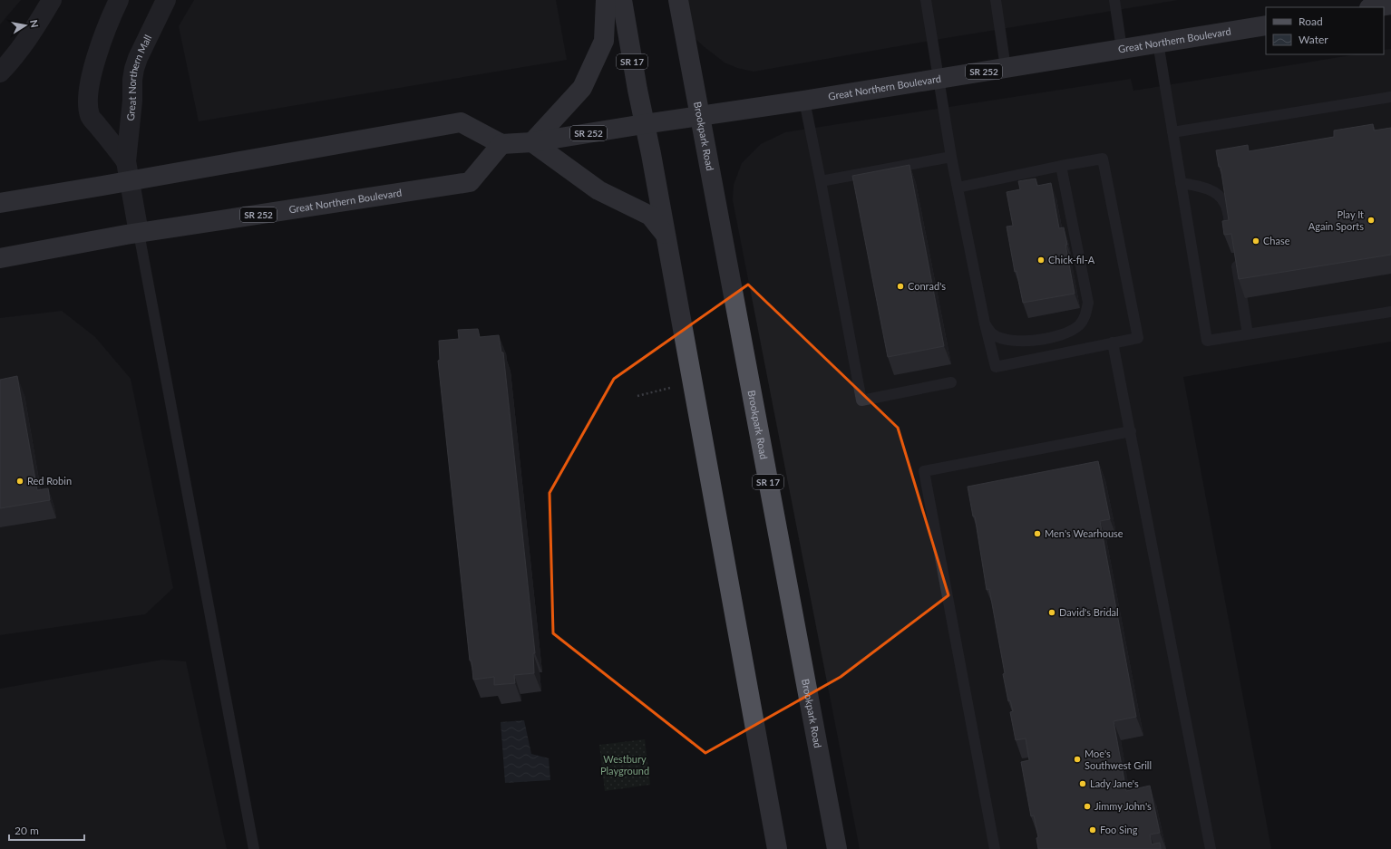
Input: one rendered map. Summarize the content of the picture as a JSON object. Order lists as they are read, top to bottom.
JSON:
{
  "streets": {
    "main road": [
      "Great Northern Boulevard",
      "SR 17",
      "SR 252",
      "Brookpark Road"
    ],
    "street": ["Great Northern Mall"]
  },
  "crossings": [
    ["Great Northern Boulevard", "SR 17"],
    ["Great Northern Boulevard", "Great Northern Mall"],
    ["Great Northern Boulevard", "Brookpark Road"]
  ],
  "parks": ["Westbury Playground"],
  "places": [
    "Play It Again Sports",
    "Chase",
    "Chick-fil-A",
    "Conrad's",
    "Red Robin",
    "Men's Wearhouse",
    "David's Bridal",
    "Moe's Southwest Grill",
    "Lady Jane's",
    "Jimmy John's",
    "Foo Sing"
  ],
  "legend": ["Road", "Water"],
  "scale_bar": "20 m",
  "north": "right"
}
